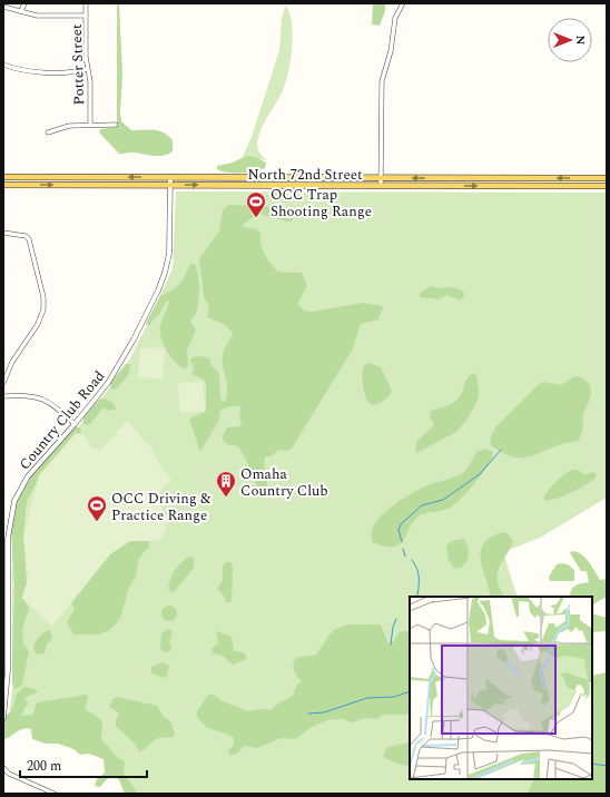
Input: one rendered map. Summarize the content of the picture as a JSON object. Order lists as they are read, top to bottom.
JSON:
{
  "streets": {
    "main road": ["North 72nd Street"],
    "street": ["Potter Street", "Country Club Road"]
  },
  "crossings": [
    ["North 72nd Street", "Country Club Road"]
  ],
  "places": {
    "sports": ["OCC Trap Shooting Range", "OCC Driving & Practice Range"],
    "building": ["Omaha Country Club"]
  },
  "scale_bar": "200 m",
  "north": "right"
}
